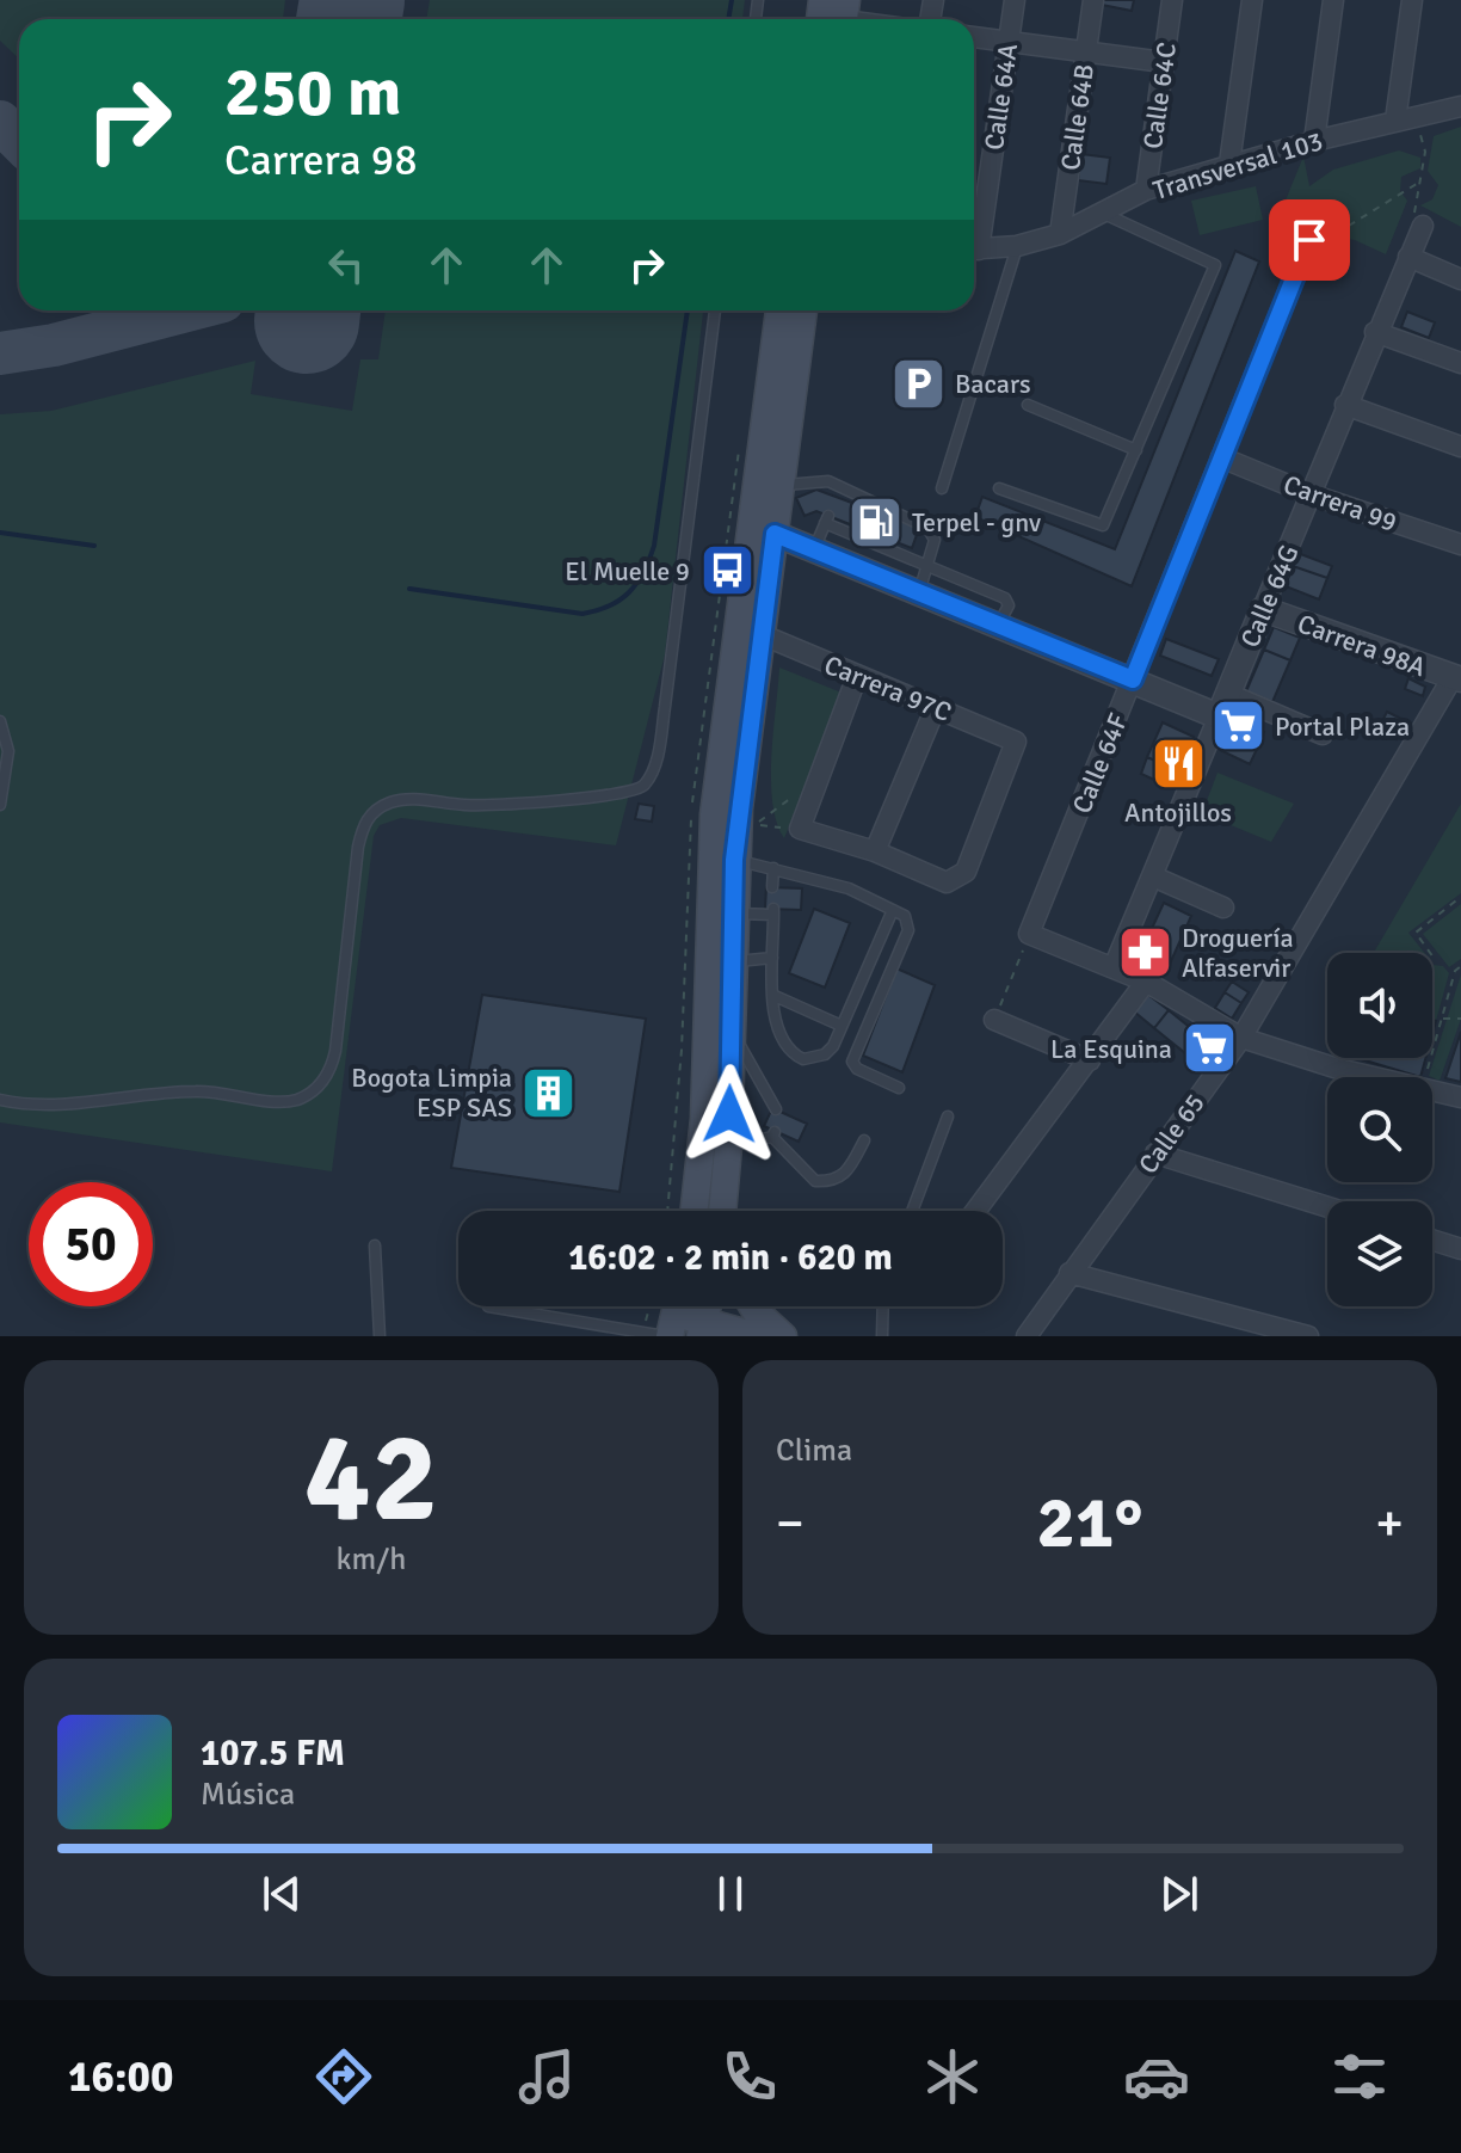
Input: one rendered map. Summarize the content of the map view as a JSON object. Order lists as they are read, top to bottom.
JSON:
{
  "streets": {
    "street": [
      "Calle 64C",
      "Calle 64A",
      "Calle 64B",
      "Transversal 103",
      "Carrera 99",
      "Calle 64G",
      "Carrera 98A",
      "Carrera 97C",
      "Calle 64F",
      "Calle 65"
    ]
  },
  "crossings": [
    ["Calle 64C", "Transversal 103"],
    ["Calle 64B", "Transversal 103"],
    ["Carrera 99", "Calle 64G"],
    ["Carrera 99", "Calle 64F"],
    ["Calle 64G", "Carrera 98A"],
    ["Carrera 98A", "Calle 65"]
  ],
  "places": {
    "parking": ["Bacars"],
    "fuel station": ["Terpel - gnv"],
    "bus stop": ["El Muelle 9"],
    "supermarket": ["Portal Plaza", "La Esquina"],
    "restaurant": ["Antojillos"],
    "pharmacy": ["Droguería Alfaservir"],
    "building": ["Bogota Limpia ESP SAS"]
  },
  "page": {
    "turn": ["250 m", "Carrera 98"],
    "limit": "50",
    "trip": "16:02 · 2 min · 620 m",
    "tile": [
      ["42", "km/h"],
      "Clima"
    ],
    "heat": ["−", "21°", "+"],
    "song": ["107.5 FM", "Música"],
    "tabs": "16:00"
  }
}
